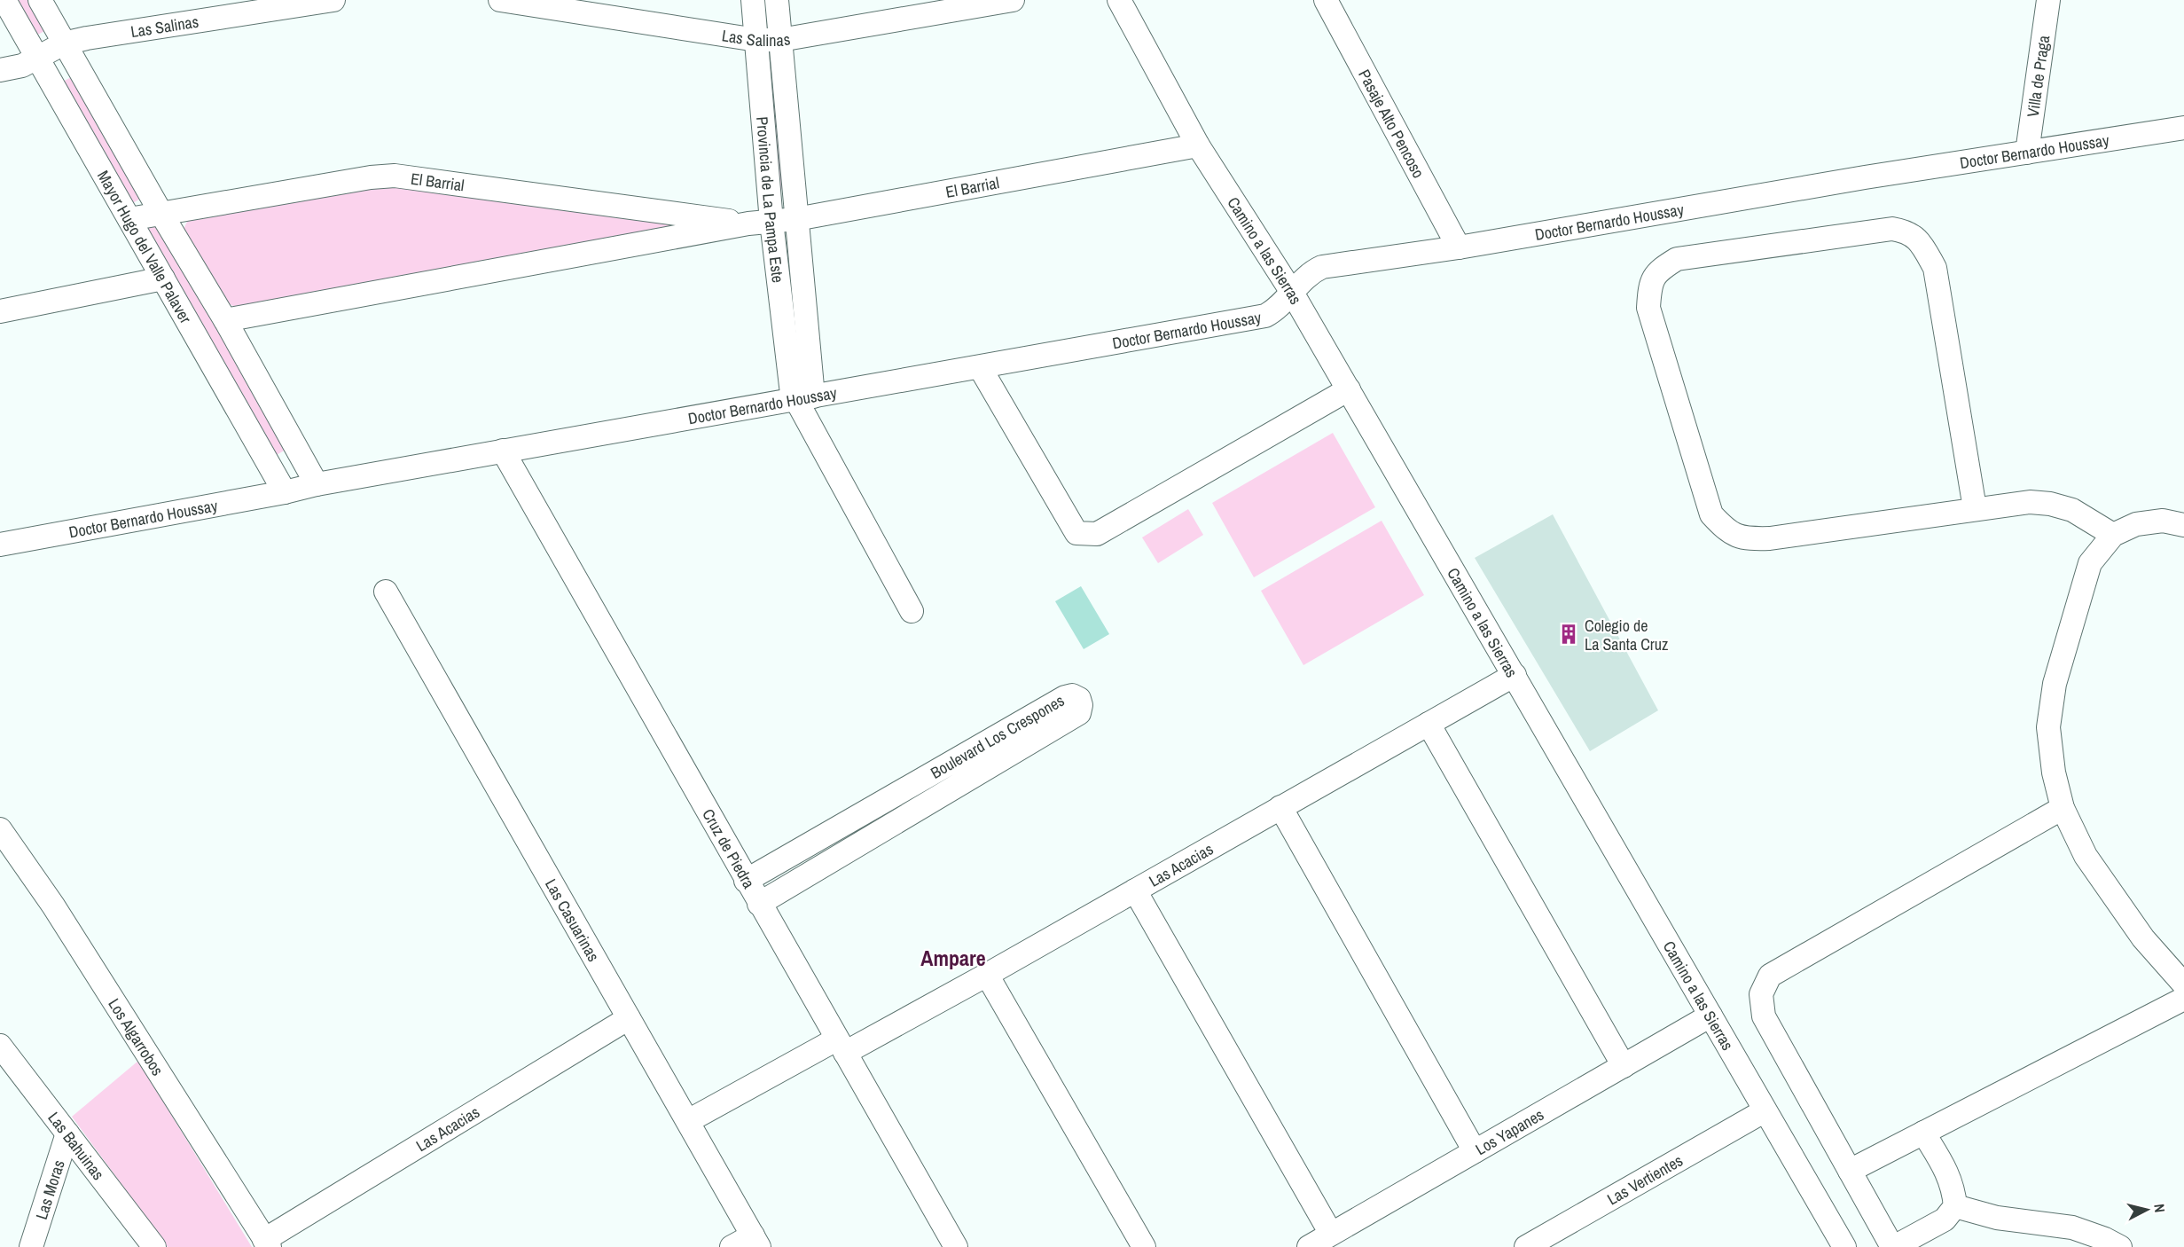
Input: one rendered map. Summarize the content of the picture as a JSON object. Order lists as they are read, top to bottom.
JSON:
{
  "streets": {
    "street": [
      "Las Salinas",
      "Villa de Praga",
      "Pasaje Alto Pencoso",
      "Doctor Bernardo Houssay",
      "El Barrial",
      "Provincia de La Pampa Este",
      "Mayor Hugo del Valle Palaver",
      "Camino a las Sierras",
      "Boulevard Los Crespones",
      "Cruz de Piedra",
      "Las Acacias",
      "Las Casuarinas",
      "Los Algarrobos",
      "Los Yapanes",
      "Las Bahuinas",
      "Las Vertientes",
      "Las Moras"
    ]
  },
  "crossings": [
    ["Las Salinas", "Provincia de La Pampa Este"],
    ["Las Salinas", "Mayor Hugo del Valle Palaver"],
    ["Villa de Praga", "Doctor Bernardo Houssay"],
    ["Pasaje Alto Pencoso", "Doctor Bernardo Houssay"],
    ["Doctor Bernardo Houssay", "Provincia de La Pampa Este"],
    ["Doctor Bernardo Houssay", "Mayor Hugo del Valle Palaver"],
    ["Doctor Bernardo Houssay", "Camino a las Sierras"],
    ["Doctor Bernardo Houssay", "Cruz de Piedra"],
    ["El Barrial", "Provincia de La Pampa Este"],
    ["El Barrial", "Mayor Hugo del Valle Palaver"],
    ["El Barrial", "Camino a las Sierras"],
    ["Camino a las Sierras", "Las Acacias"],
    ["Camino a las Sierras", "Los Yapanes"],
    ["Camino a las Sierras", "Las Vertientes"],
    ["Boulevard Los Crespones", "Cruz de Piedra"],
    ["Cruz de Piedra", "Las Acacias"],
    ["Las Acacias", "Las Casuarinas"],
    ["Las Acacias", "Los Algarrobos"],
    ["Las Bahuinas", "Las Moras"]
  ],
  "districts": ["Ampare"],
  "places": {
    "building": ["Colegio de La Santa Cruz"]
  },
  "north": "right"
}
